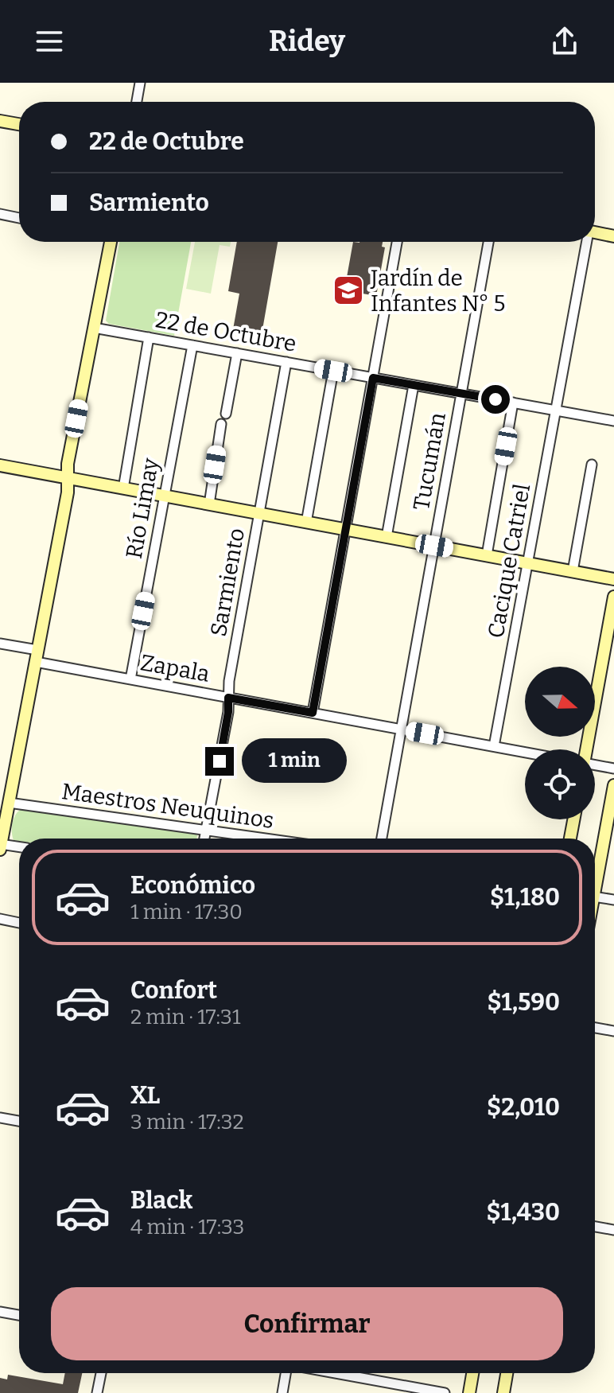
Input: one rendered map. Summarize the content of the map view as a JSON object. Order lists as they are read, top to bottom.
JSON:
{
  "streets": {
    "street": [
      "22 de Octubre",
      "Tucumán",
      "Río Limay",
      "Cacique Catriel",
      "Sarmiento",
      "Zapala",
      "Maestros Neuquinos"
    ]
  },
  "crossings": [
    ["22 de Octubre", "Tucumán"],
    ["22 de Octubre", "Río Limay"],
    ["22 de Octubre", "Cacique Catriel"],
    ["22 de Octubre", "Sarmiento"],
    ["Tucumán", "Zapala"],
    ["Río Limay", "Zapala"],
    ["Cacique Catriel", "Zapala"],
    ["Sarmiento", "Zapala"],
    ["Sarmiento", "Maestros Neuquinos"]
  ],
  "places": {
    "school or university": ["Jardín de Infantes N° 5"]
  },
  "north": "right",
  "page": {
    "header": "Ridey",
    "banner": ["22 de Octubre", "Sarmiento"],
    "bubble": "1 min",
    "list": [
      {
        "name": "Económico",
        "note": "1 min · 17:30",
        "value": "$1,180"
      },
      {
        "name": "Confort",
        "note": "2 min · 17:31",
        "value": "$1,590"
      },
      {
        "name": "XL",
        "note": "3 min · 17:32",
        "value": "$2,010"
      },
      {
        "name": "Black",
        "note": "4 min · 17:33",
        "value": "$1,430"
      }
    ],
    "buttons": "Confirmar"
  }
}
